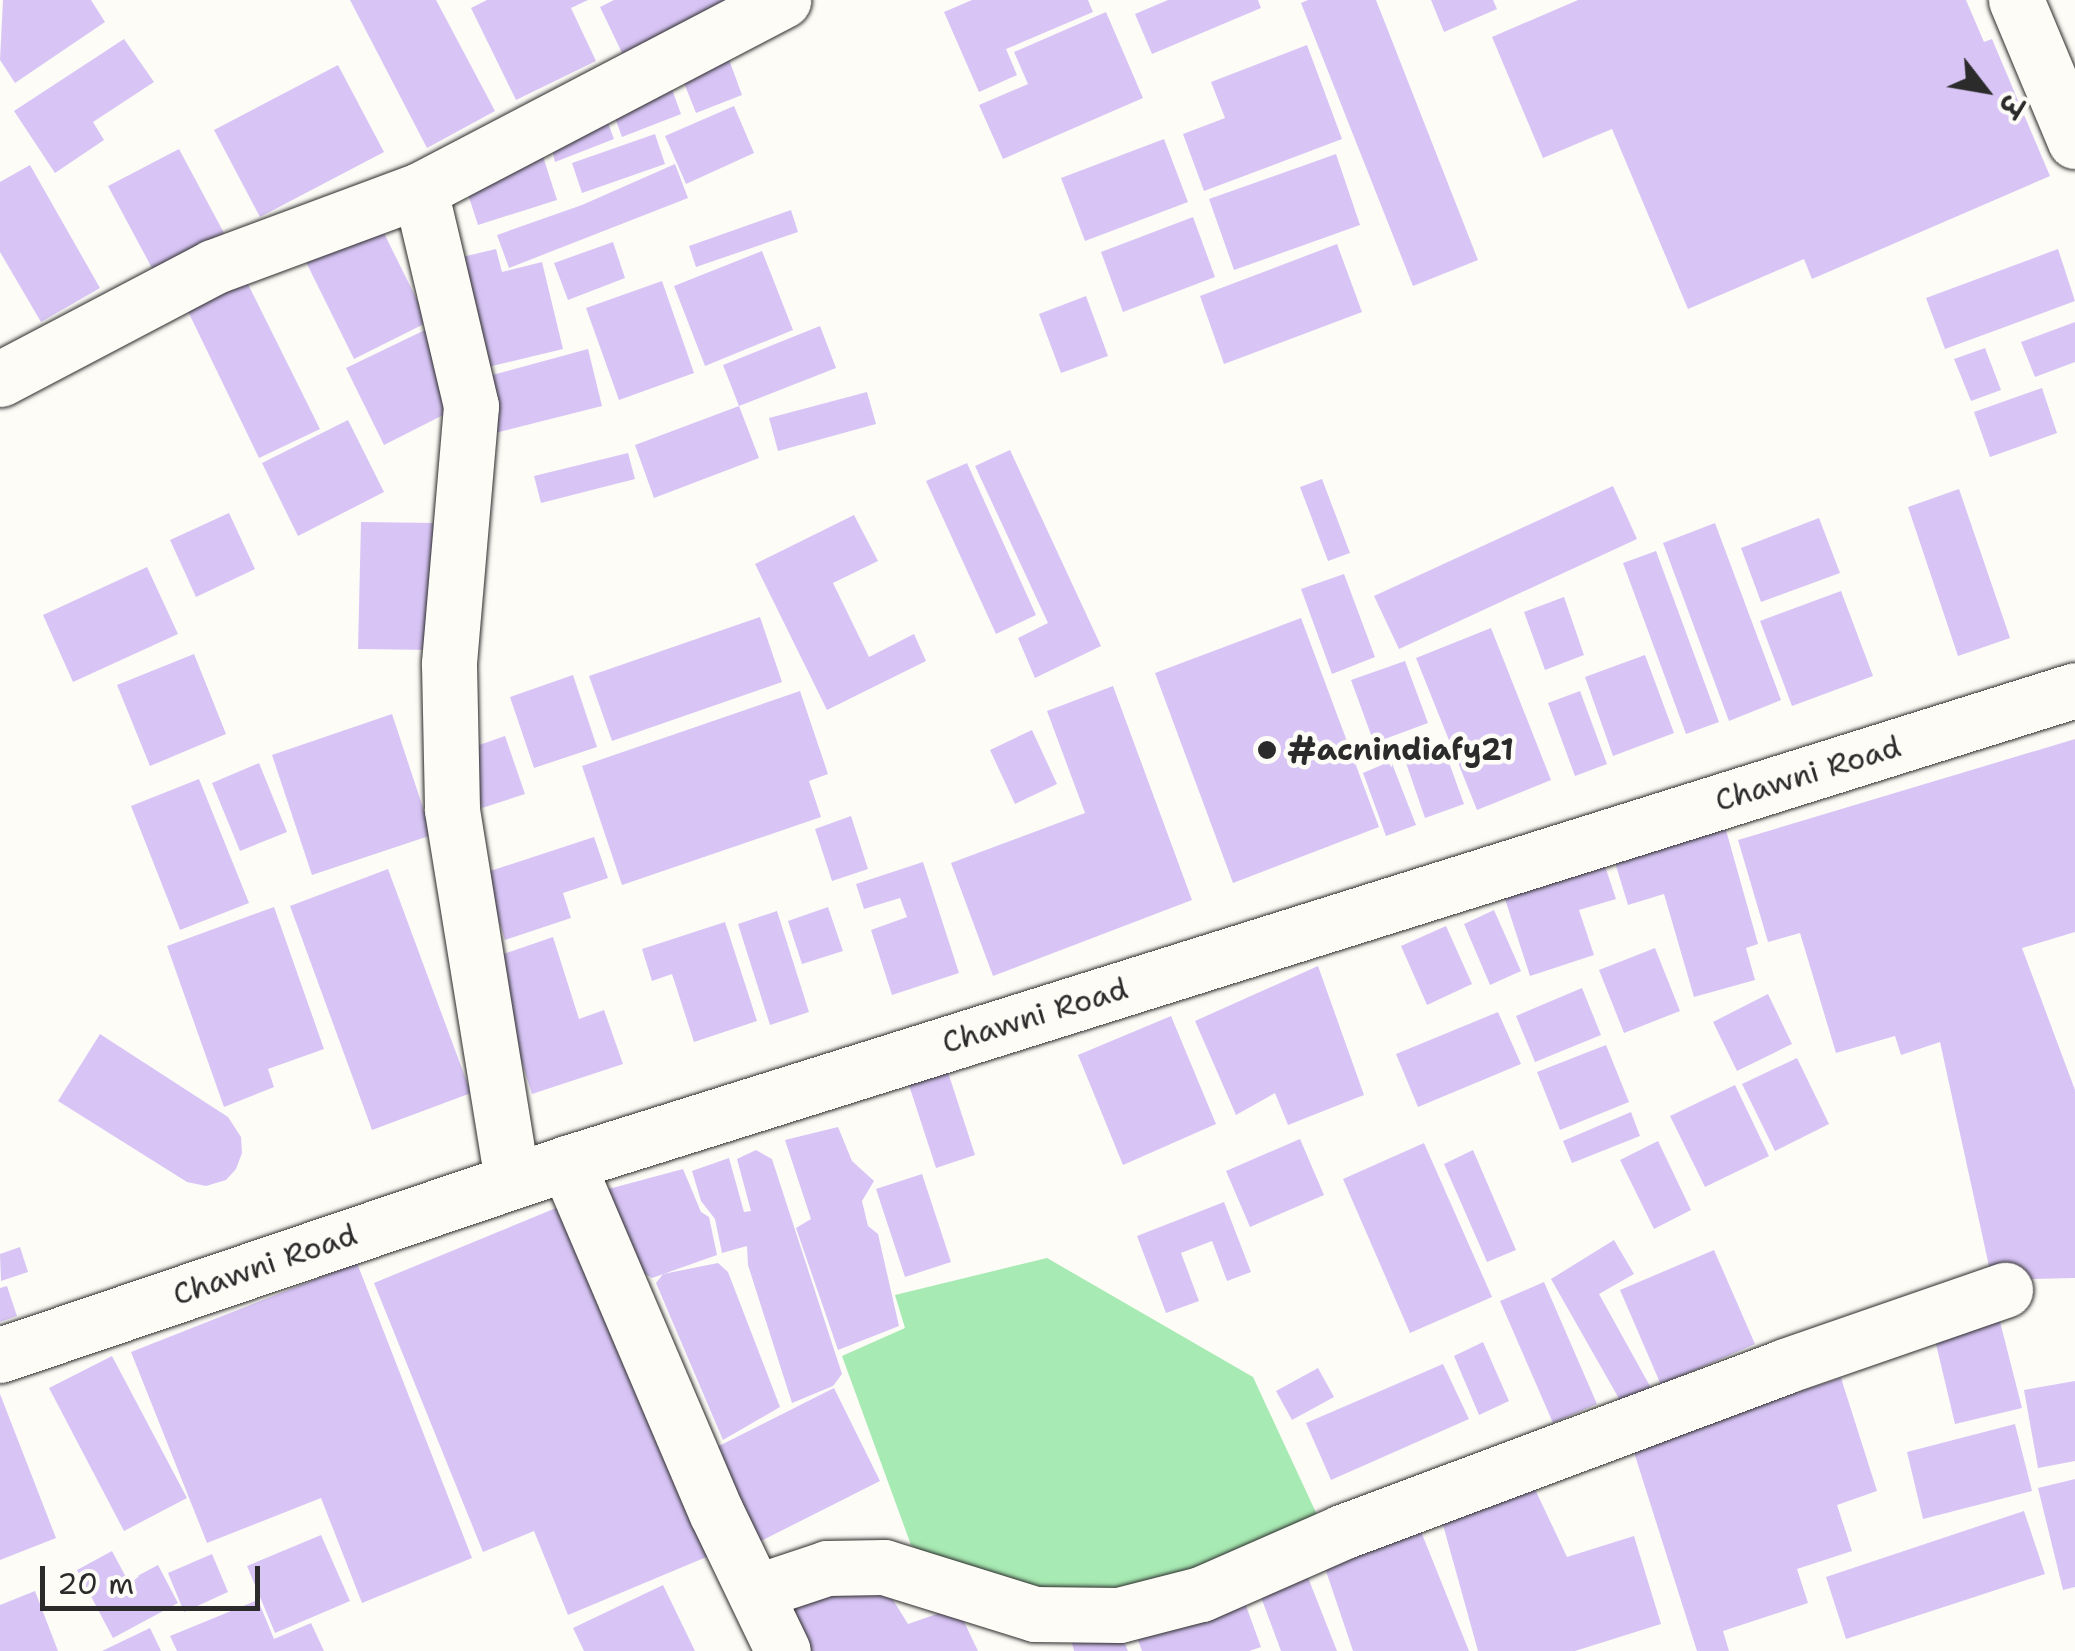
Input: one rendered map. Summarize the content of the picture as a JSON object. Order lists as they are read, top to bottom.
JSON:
{
  "streets": {
    "street": ["Chawni Road"]
  },
  "places": ["#acnindiafy21"],
  "scale_bar": "20 m",
  "north": "bottom right"
}
